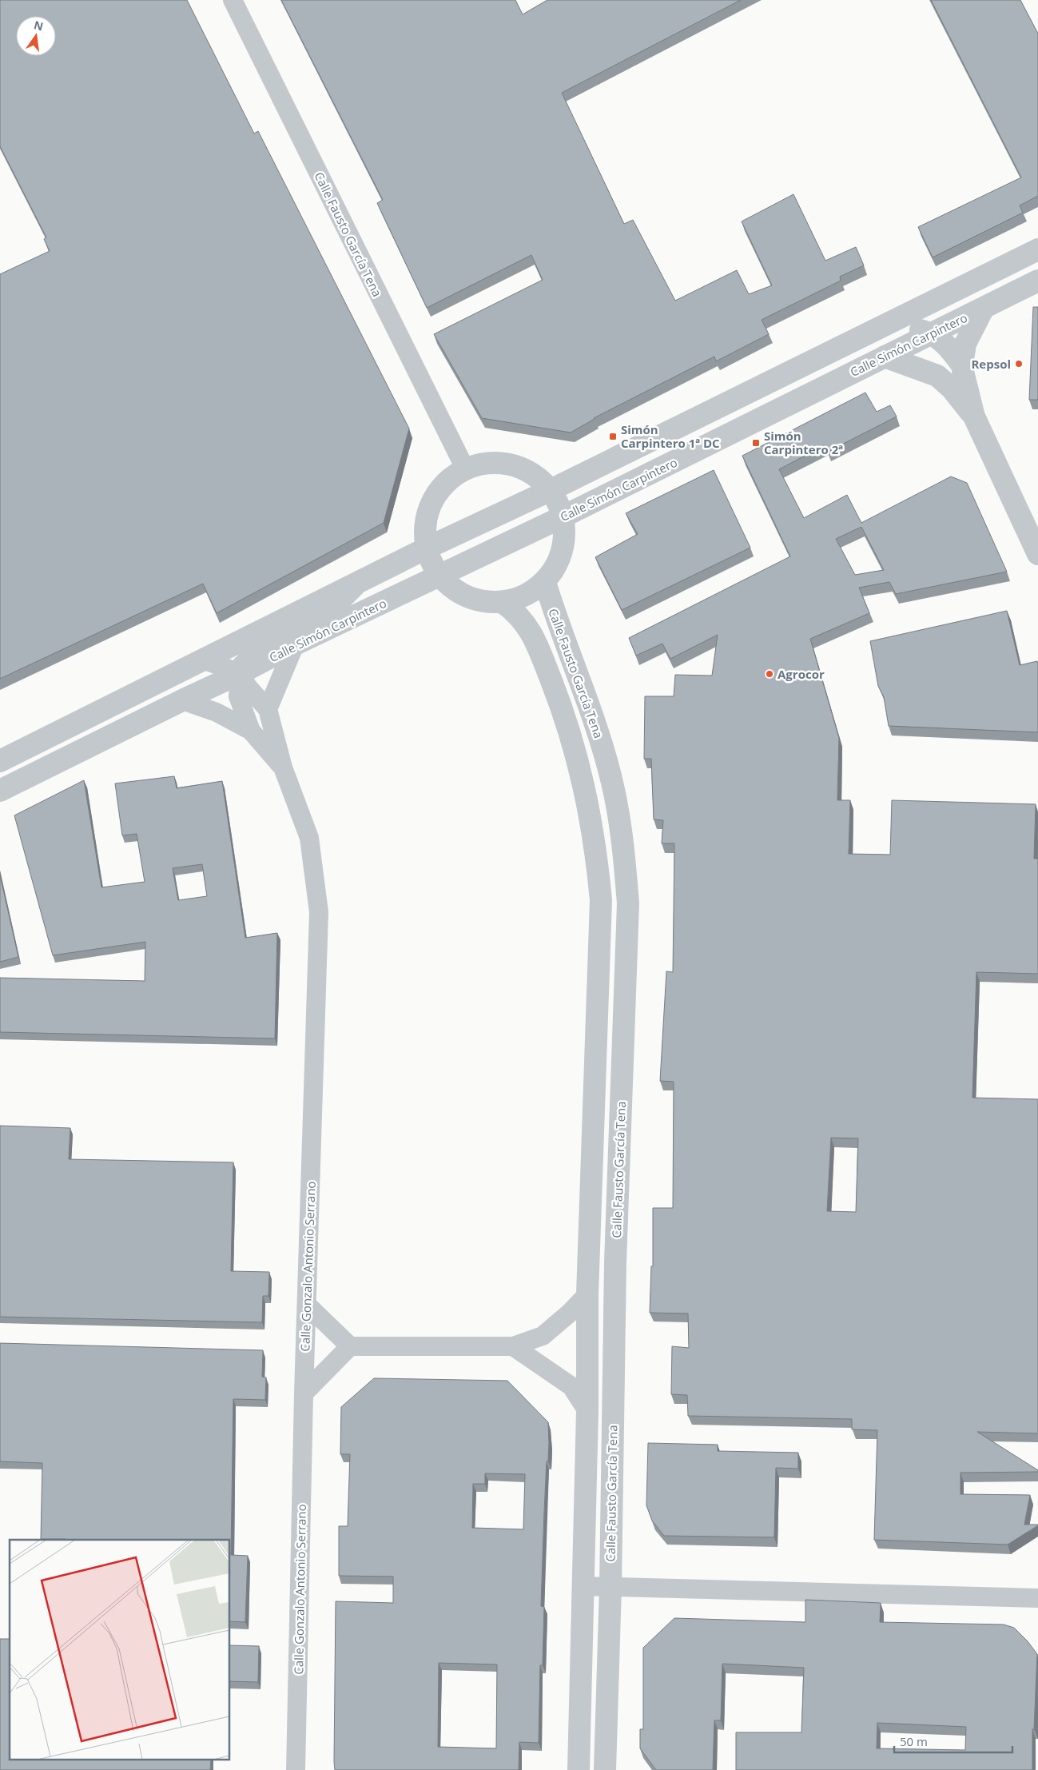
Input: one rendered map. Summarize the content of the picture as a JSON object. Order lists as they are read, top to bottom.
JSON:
{
  "streets": {
    "street": ["Calle Fausto García Tena", "Calle Simón Carpintero", "Calle Gonzalo Antonio Serrano"]
  },
  "crossings": [
    ["Calle Simón Carpintero", "Calle Gonzalo Antonio Serrano"]
  ],
  "places": {
    "other": ["Repsol", "Agrocor"],
    "transit": ["Simón Carpintero 1ª DC", "Simón Carpintero 2ª"]
  },
  "scale_bar": "50 m",
  "north": "top"
}
